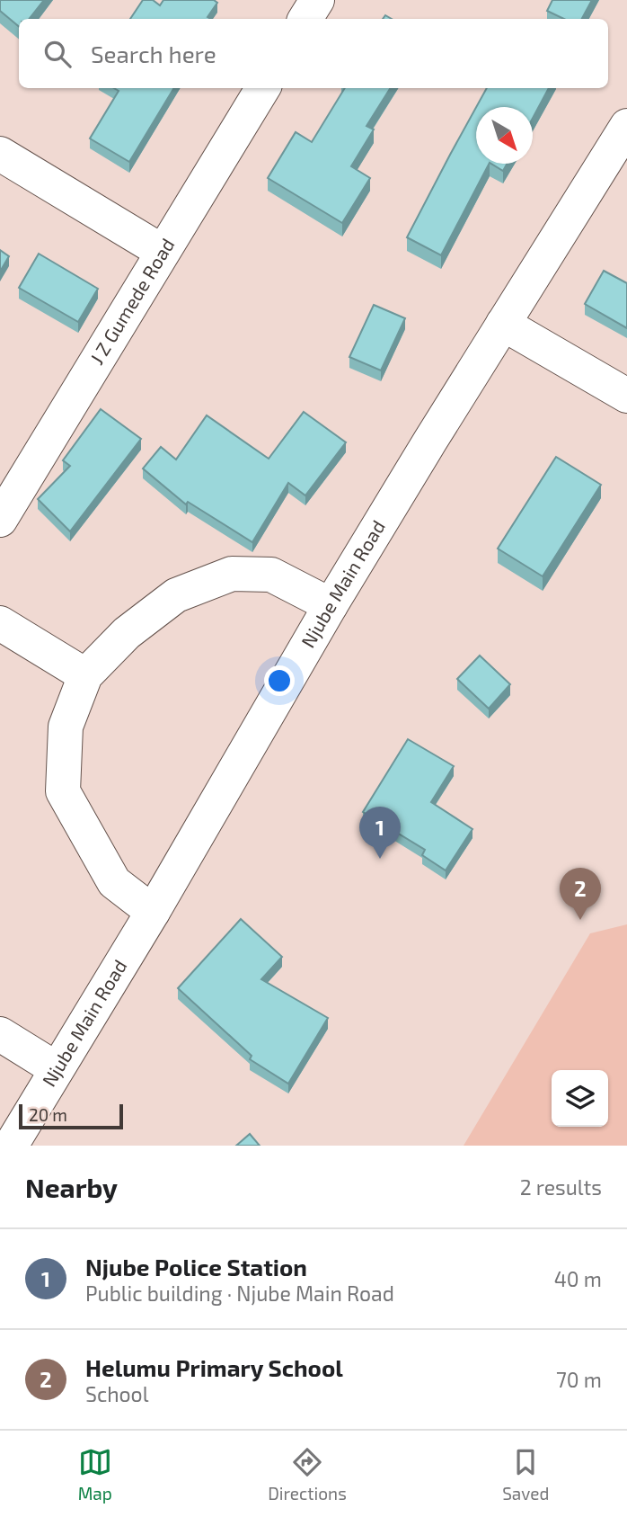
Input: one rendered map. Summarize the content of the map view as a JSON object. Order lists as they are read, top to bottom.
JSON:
{
  "streets": {
    "street": ["J Z Gumede Road", "Njube Main Road"]
  },
  "scale_bar": "20 m",
  "north": "bottom right",
  "page": {
    "search": "Search here",
    "pins": ["1", "2"],
    "scale": "20 m",
    "heading": ["Nearby", "2 results"],
    "list": [
      {
        "mark": "1",
        "name": "Njube Police Station",
        "note": "Public building · Njube Main Road",
        "value": "40 m"
      },
      {
        "mark": "2",
        "name": "Helumu Primary School",
        "note": "School",
        "value": "70 m"
      }
    ],
    "nav": ["Map", "Directions", "Saved"]
  }
}
